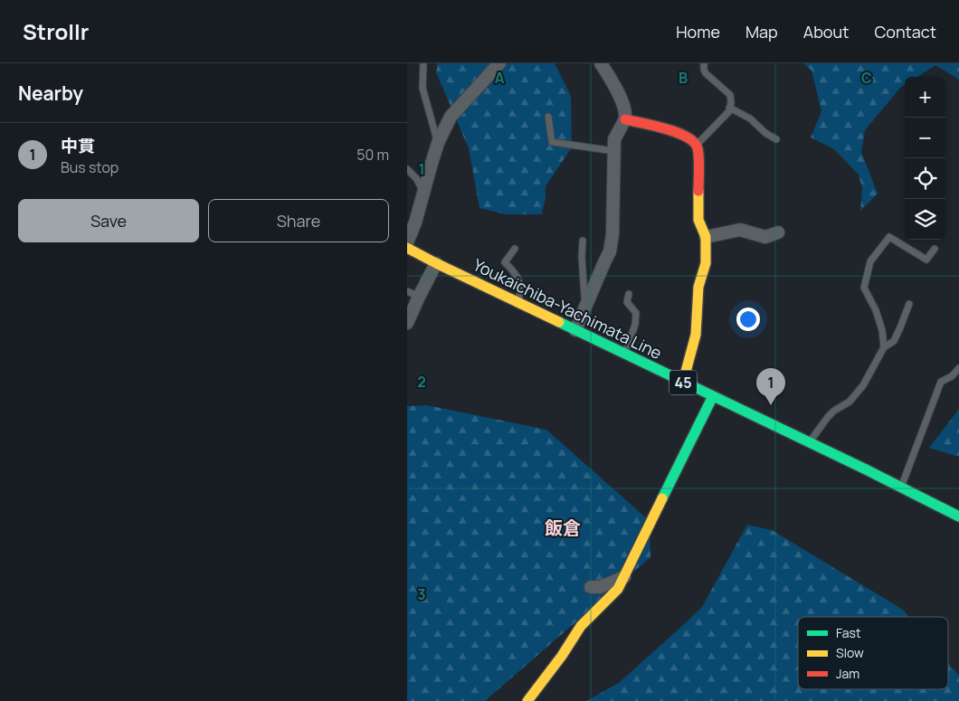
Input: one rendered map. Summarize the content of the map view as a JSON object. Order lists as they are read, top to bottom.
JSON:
{
  "streets": {
    "street": ["Youkaichiba-Yachimata Line", "45"]
  },
  "districts": ["飯倉"],
  "legend": ["Fast", "Slow", "Jam"],
  "page": {
    "header": "Strollr",
    "nav": [
      "Home",
      "Map",
      "About",
      "Contact"
    ],
    "heading": "Nearby",
    "map_buttons": ["+", "−"],
    "list": [
      {
        "mark": "1",
        "name": "中貫",
        "note": "Bus stop",
        "value": "50 m"
      }
    ],
    "buttons": ["Save", "Share"],
    "pins": "1"
  },
  "grid": {
    "columns": ["A", "B", "C"],
    "rows": ["1", "2", "3"]
  }
}
